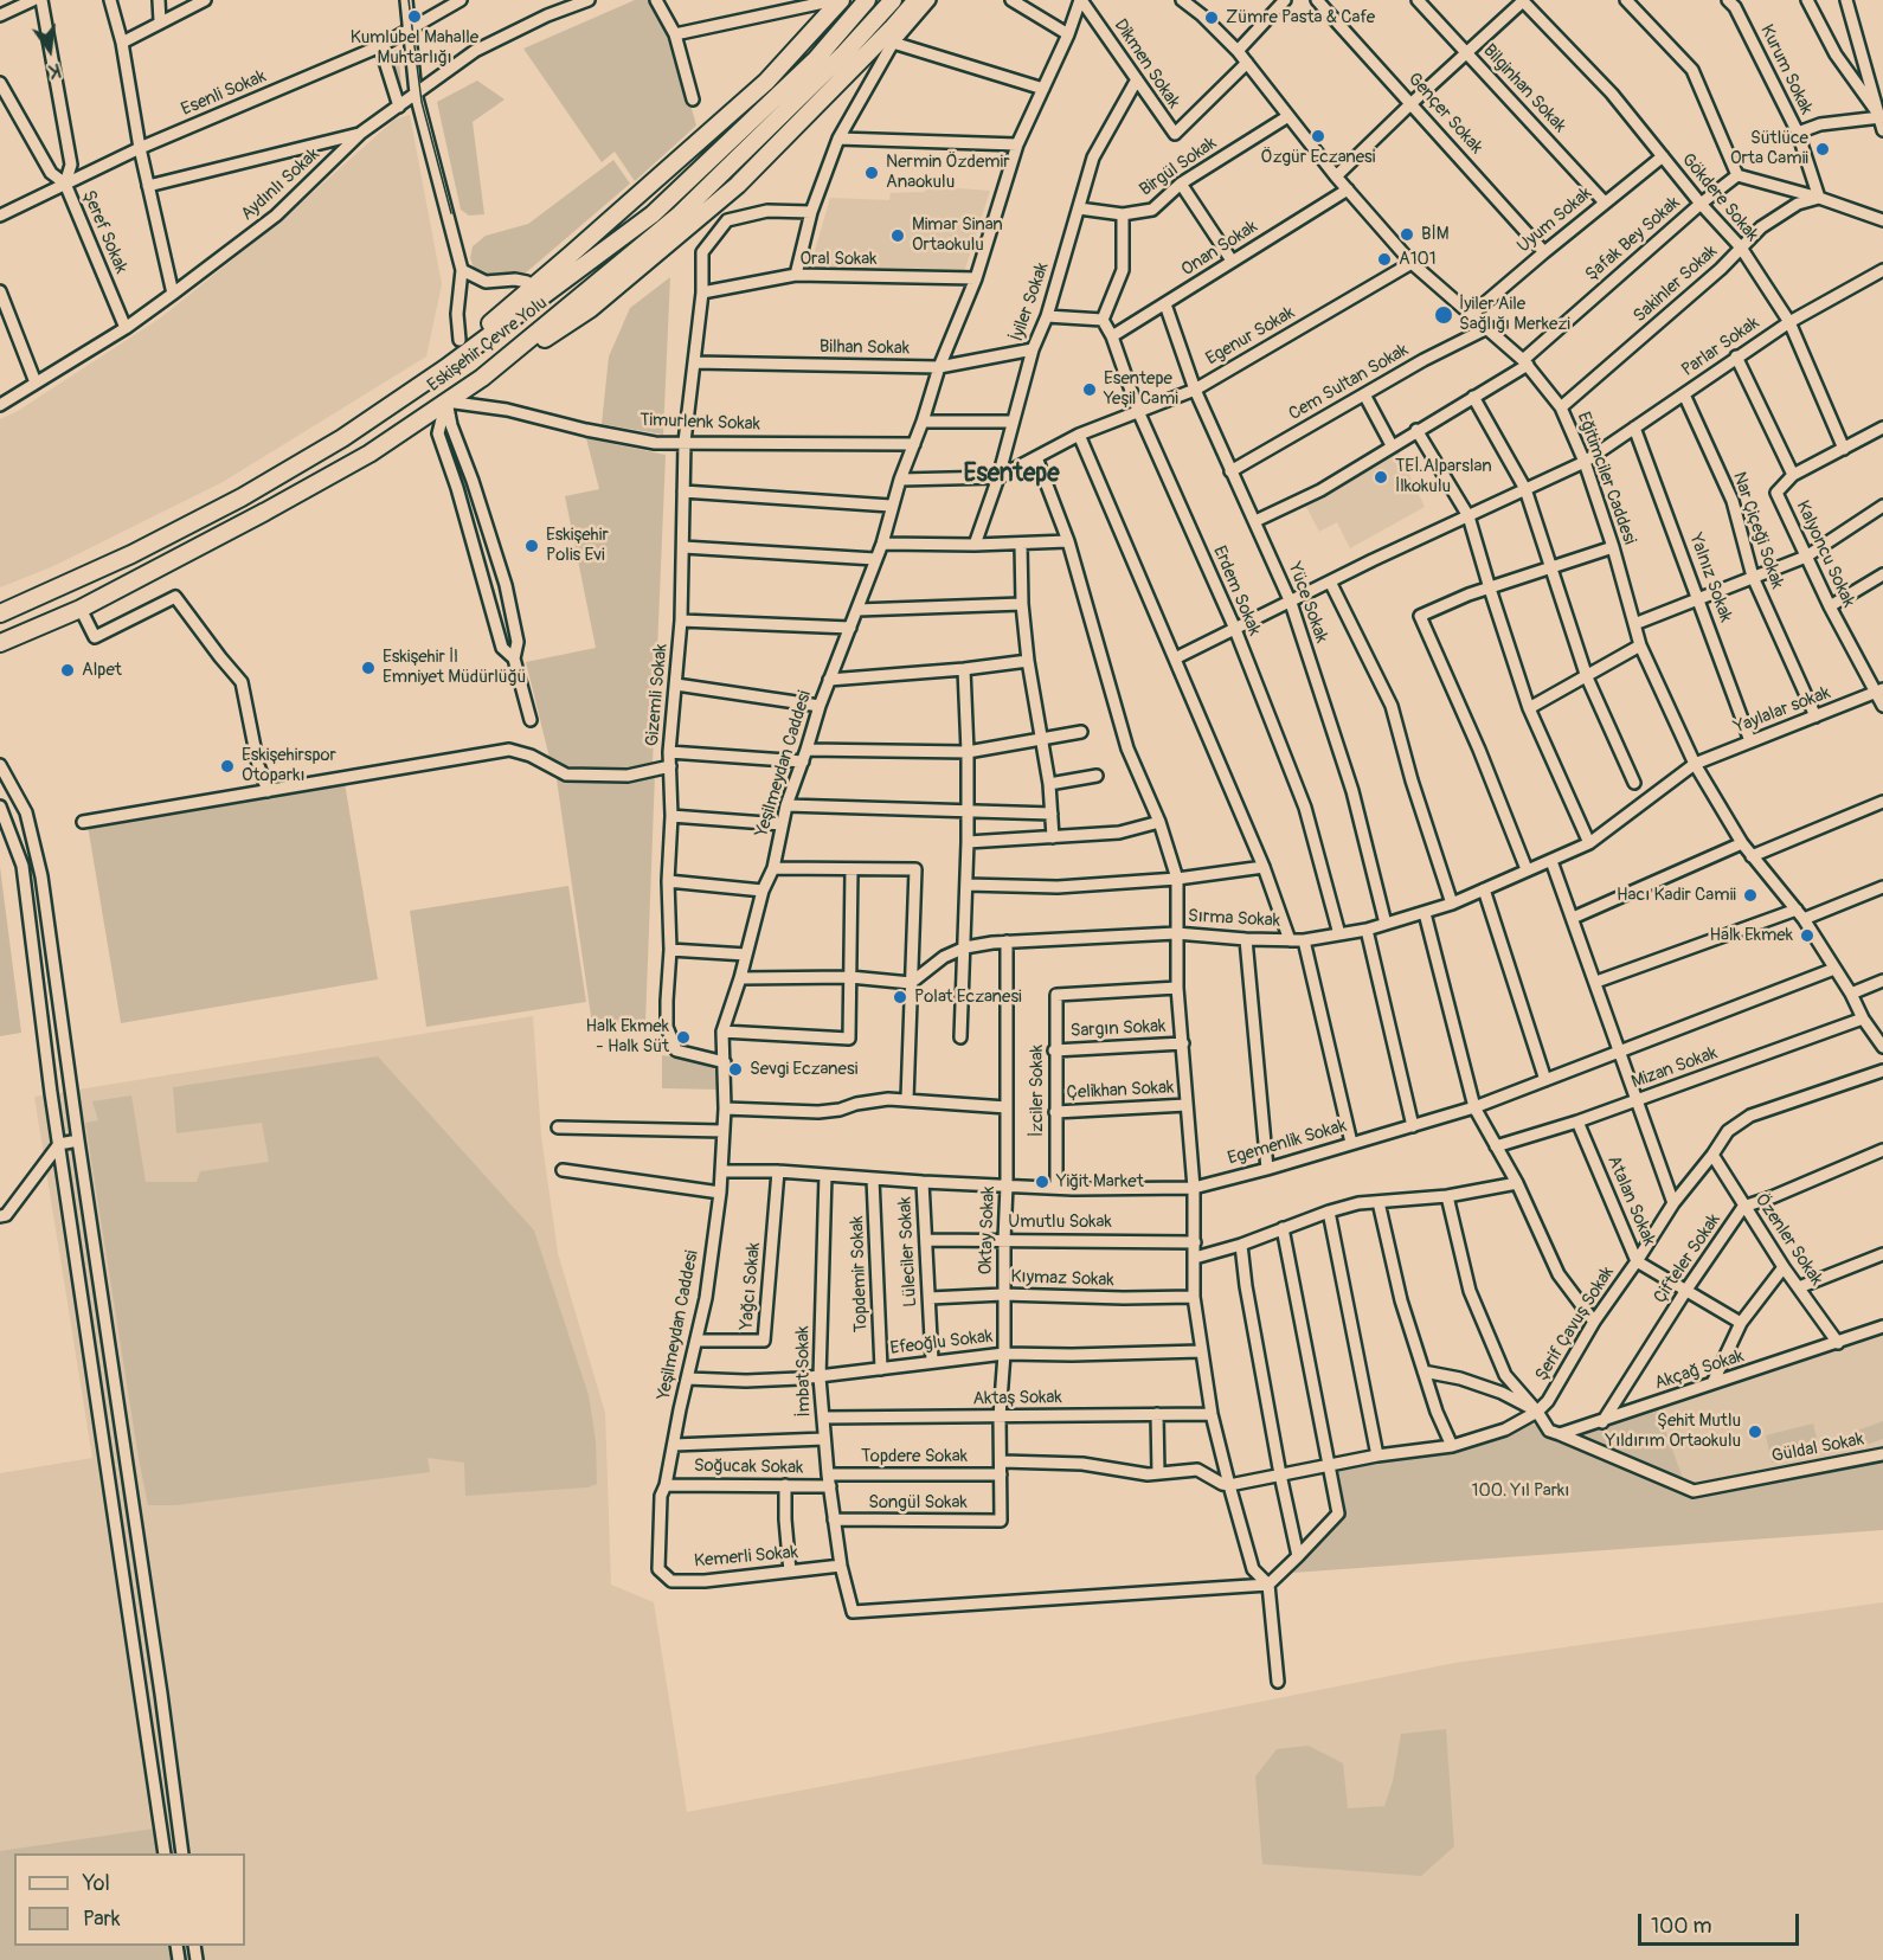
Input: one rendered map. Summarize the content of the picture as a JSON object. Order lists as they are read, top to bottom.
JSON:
{
  "streets": {
    "highway": ["Eskişehir Çevre Yolu"],
    "street": [
      "Dikmen Sokak",
      "Kurum Sokak",
      "Bilginhan Sokak",
      "Esenli Sokak",
      "Gençer Sokak",
      "Birgül Sokak",
      "Aydınlı Sokak",
      "Gökdere Sokak",
      "Uyum Sokak",
      "Şeref Sokak",
      "Şafak Bey Sokak",
      "Onan Sokak",
      "Oral Sokak",
      "Sakinler Sokak",
      "İyiler Sokak",
      "Egenur Sokak",
      "Parlar Sokak",
      "Bilhan Sokak",
      "Cem Sultan Sokak",
      "Timurlenk Sokak",
      "Eğitimciler Caddesi",
      "Nar Çiçeği Sokak",
      "Kalyoncu Sokak",
      "Yalnız Sokak",
      "Erdem Sokak",
      "Yüce Sokak",
      "Gizemli Sokak",
      "Yaylalar sokak",
      "Yeşilmeydan Caddesi",
      "Sırma Sokak",
      "Sargın Sokak",
      "Mizan Sokak",
      "İzciler Sokak",
      "Çelikhan Sokak",
      "Egemenlik Sokak",
      "Atalan Sokak",
      "Umutlu Sokak",
      "Oktay Sokak",
      "Özenler Sokak",
      "Lüleciler Sokak",
      "Çifteler Sokak",
      "Topdemir Sokak",
      "Kıymaz Sokak",
      "Yağcı Sokak",
      "Şerif Çavuş Sokak",
      "Efeoğlu Sokak",
      "Akçağ Sokak",
      "İmbat Sokak",
      "Aktaş Sokak",
      "Güldal Sokak",
      "Topdere Sokak",
      "Soğucak Sokak",
      "Songül Sokak",
      "Kemerli Sokak"
    ]
  },
  "crossings": [
    ["Dikmen Sokak", "İyiler Sokak"],
    ["Dikmen Sokak", "Eğitimciler Caddesi"],
    ["Dikmen Sokak", "Yeşilmeydan Caddesi"],
    ["Kurum Sokak", "Sakinler Sokak"],
    ["Bilginhan Sokak", "Uyum Sokak"],
    ["Esenli Sokak", "Şeref Sokak"],
    ["Gençer Sokak", "Uyum Sokak"],
    ["Birgül Sokak", "İyiler Sokak"],
    ["Birgül Sokak", "Eğitimciler Caddesi"],
    ["Aydınlı Sokak", "Şeref Sokak"],
    ["Gökdere Sokak", "Uyum Sokak"],
    ["Gökdere Sokak", "Şafak Bey Sokak"],
    ["Gökdere Sokak", "Sakinler Sokak"],
    ["Gökdere Sokak", "Parlar Sokak"],
    ["Uyum Sokak", "Eğitimciler Caddesi"],
    ["Şafak Bey Sokak", "Eğitimciler Caddesi"],
    ["Şafak Bey Sokak", "Yüce Sokak"],
    ["Onan Sokak", "Eğitimciler Caddesi"],
    ["Onan Sokak", "Erdem Sokak"],
    ["Onan Sokak", "Yüce Sokak"],
    ["Oral Sokak", "Gizemli Sokak"],
    ["Oral Sokak", "Yeşilmeydan Caddesi"],
    ["Sakinler Sokak", "Eğitimciler Caddesi"],
    ["İyiler Sokak", "Egenur Sokak"],
    ["İyiler Sokak", "Bilhan Sokak"],
    ["Egenur Sokak", "Eğitimciler Caddesi"],
    ["Egenur Sokak", "Erdem Sokak"],
    ["Egenur Sokak", "Yüce Sokak"],
    ["Egenur Sokak", "Yeşilmeydan Caddesi"],
    ["Eskişehir Çevre Yolu", "Timurlenk Sokak"],
    ["Parlar Sokak", "Eğitimciler Caddesi"],
    ["Parlar Sokak", "Nar Çiçeği Sokak"],
    ["Parlar Sokak", "Yalnız Sokak"],
    ["Parlar Sokak", "Erdem Sokak"],
    ["Parlar Sokak", "Yüce Sokak"],
    ["Bilhan Sokak", "Gizemli Sokak"],
    ["Bilhan Sokak", "Yeşilmeydan Caddesi"],
    ["Cem Sultan Sokak", "Eğitimciler Caddesi"],
    ["Cem Sultan Sokak", "Yüce Sokak"],
    ["Timurlenk Sokak", "Gizemli Sokak"],
    ["Timurlenk Sokak", "Yeşilmeydan Caddesi"],
    ["Eğitimciler Caddesi", "Yaylalar sokak"],
    ["Eğitimciler Caddesi", "Sırma Sokak"],
    ["Eğitimciler Caddesi", "Mizan Sokak"],
    ["Eğitimciler Caddesi", "Egemenlik Sokak"],
    ["Nar Çiçeği Sokak", "Yaylalar sokak"],
    ["Kalyoncu Sokak", "Yaylalar sokak"],
    ["Yalnız Sokak", "Yaylalar sokak"],
    ["Erdem Sokak", "Sırma Sokak"],
    ["Yüce Sokak", "Sırma Sokak"],
    ["Gizemli Sokak", "Yeşilmeydan Caddesi"],
    ["Yaylalar sokak", "Sırma Sokak"],
    ["Yeşilmeydan Caddesi", "Egemenlik Sokak"],
    ["Yeşilmeydan Caddesi", "Yağcı Sokak"],
    ["Yeşilmeydan Caddesi", "Efeoğlu Sokak"],
    ["Yeşilmeydan Caddesi", "Soğucak Sokak"],
    ["Yeşilmeydan Caddesi", "Kemerli Sokak"],
    ["Sırma Sokak", "Oktay Sokak"],
    ["Sargın Sokak", "İzciler Sokak"],
    ["Mizan Sokak", "Atalan Sokak"],
    ["İzciler Sokak", "Çelikhan Sokak"],
    ["İzciler Sokak", "Egemenlik Sokak"],
    ["Egemenlik Sokak", "Oktay Sokak"],
    ["Egemenlik Sokak", "Lüleciler Sokak"],
    ["Egemenlik Sokak", "Topdemir Sokak"],
    ["Egemenlik Sokak", "Yağcı Sokak"],
    ["Egemenlik Sokak", "İmbat Sokak"],
    ["Atalan Sokak", "Çifteler Sokak"],
    ["Atalan Sokak", "Şerif Çavuş Sokak"],
    ["Umutlu Sokak", "Oktay Sokak"],
    ["Umutlu Sokak", "Lüleciler Sokak"],
    ["Oktay Sokak", "Kıymaz Sokak"],
    ["Oktay Sokak", "Efeoğlu Sokak"],
    ["Oktay Sokak", "Aktaş Sokak"],
    ["Oktay Sokak", "Topdere Sokak"],
    ["Oktay Sokak", "Songül Sokak"],
    ["Özenler Sokak", "Çifteler Sokak"],
    ["Özenler Sokak", "Şerif Çavuş Sokak"],
    ["Özenler Sokak", "Akçağ Sokak"],
    ["Lüleciler Sokak", "Kıymaz Sokak"],
    ["Lüleciler Sokak", "Efeoğlu Sokak"],
    ["Çifteler Sokak", "Akçağ Sokak"],
    ["Topdemir Sokak", "Efeoğlu Sokak"],
    ["Efeoğlu Sokak", "İmbat Sokak"],
    ["Akçağ Sokak", "Güldal Sokak"],
    ["İmbat Sokak", "Aktaş Sokak"],
    ["İmbat Sokak", "Topdere Sokak"],
    ["İmbat Sokak", "Soğucak Sokak"],
    ["İmbat Sokak", "Songül Sokak"],
    ["İmbat Sokak", "Kemerli Sokak"]
  ],
  "districts": ["Esentepe"],
  "parks": ["100. Yıl Parkı"],
  "places": [
    "Kumlubel Mahalle Muhtarlığı",
    "Zümre Pasta & Cafe",
    "Özgür Eczanesi",
    "Sütlüce Orta Camii",
    "Nermin Özdemir Anaokulu",
    "BİM",
    "Mimar Sinan Ortaokulu",
    "A101",
    "İyiler Aile Sağlığı Merkezi",
    "Esentepe Yeşil Cami",
    "TEİ.Alparslan İlkokulu",
    "Eskişehir Polis Evi",
    "Eskişehir İl Emniyet Müdürlüğü",
    "Alpet",
    "Eskişehirspor Otoparkı",
    "Hacı Kadir Camii",
    "Halk Ekmek",
    "Polat Eczanesi",
    "Halk Ekmek - Halk Süt",
    "Sevgi Eczanesi",
    "Yiğit Market",
    "Şehit Mutlu Yıldırım Ortaokulu"
  ],
  "legend": ["Yol", "Park"],
  "scale_bar": "100 m",
  "north": "bottom"
}
